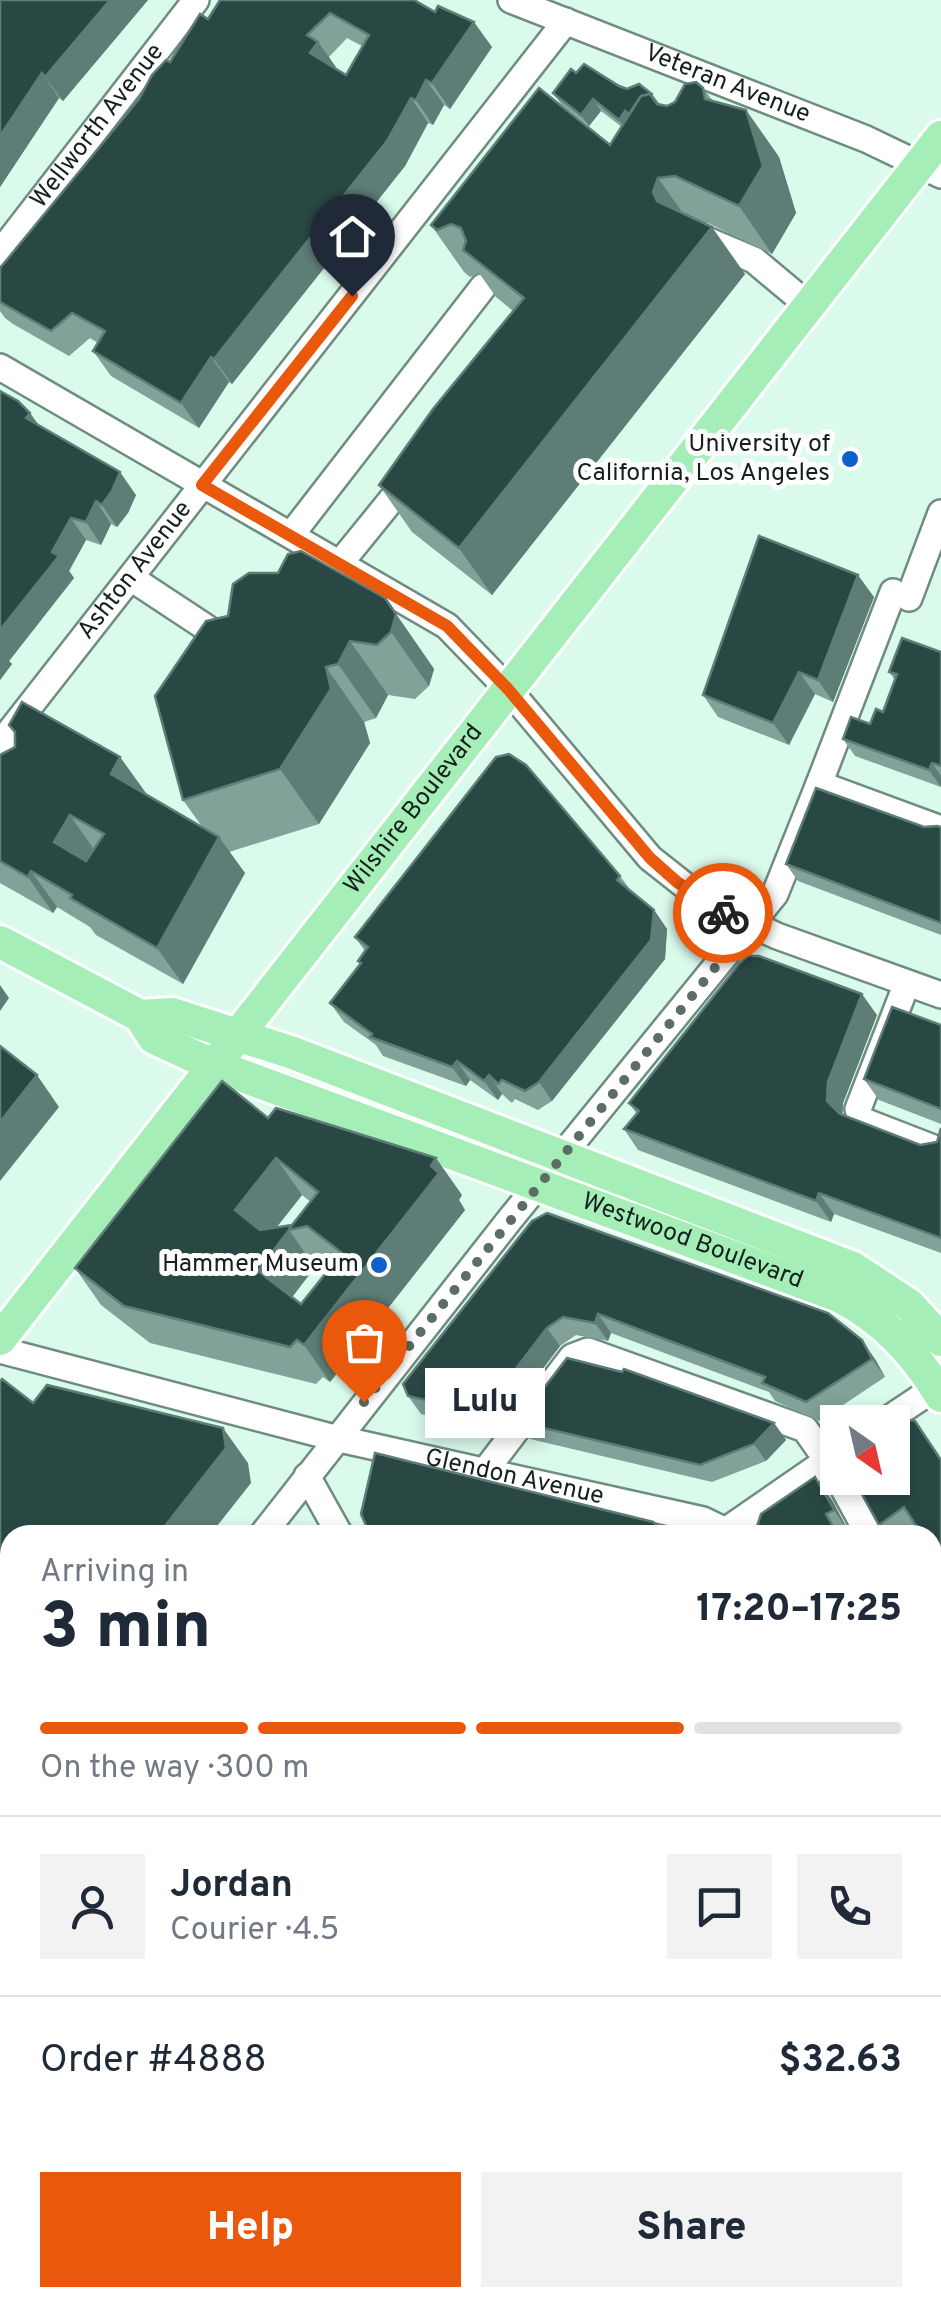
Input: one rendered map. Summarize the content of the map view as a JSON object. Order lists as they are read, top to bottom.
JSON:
{
  "streets": {
    "main road": ["Wilshire Boulevard", "Westwood Boulevard"],
    "street": [
      "Veteran Avenue",
      "Wellworth Avenue",
      "Ashton Avenue",
      "Glendon Avenue"
    ]
  },
  "crossings": [
    ["Veteran Avenue", "Ashton Avenue"],
    ["Veteran Avenue", "Wilshire Boulevard"],
    ["Wilshire Boulevard", "Westwood Boulevard"]
  ],
  "places": ["University of California, Los Angeles", "Hammer Museum", "Lulu"],
  "north": "bottom right",
  "page": {
    "bubble": "Lulu",
    "heading": ["3 min", "Arriving in", "17:20–17:25"],
    "panel": [
      "Jordan",
      "Courier · 4.5",
      "Order #4888",
      "$32.63"
    ],
    "bar": "On the way · 300 m",
    "buttons": ["Help", "Share"]
  }
}
